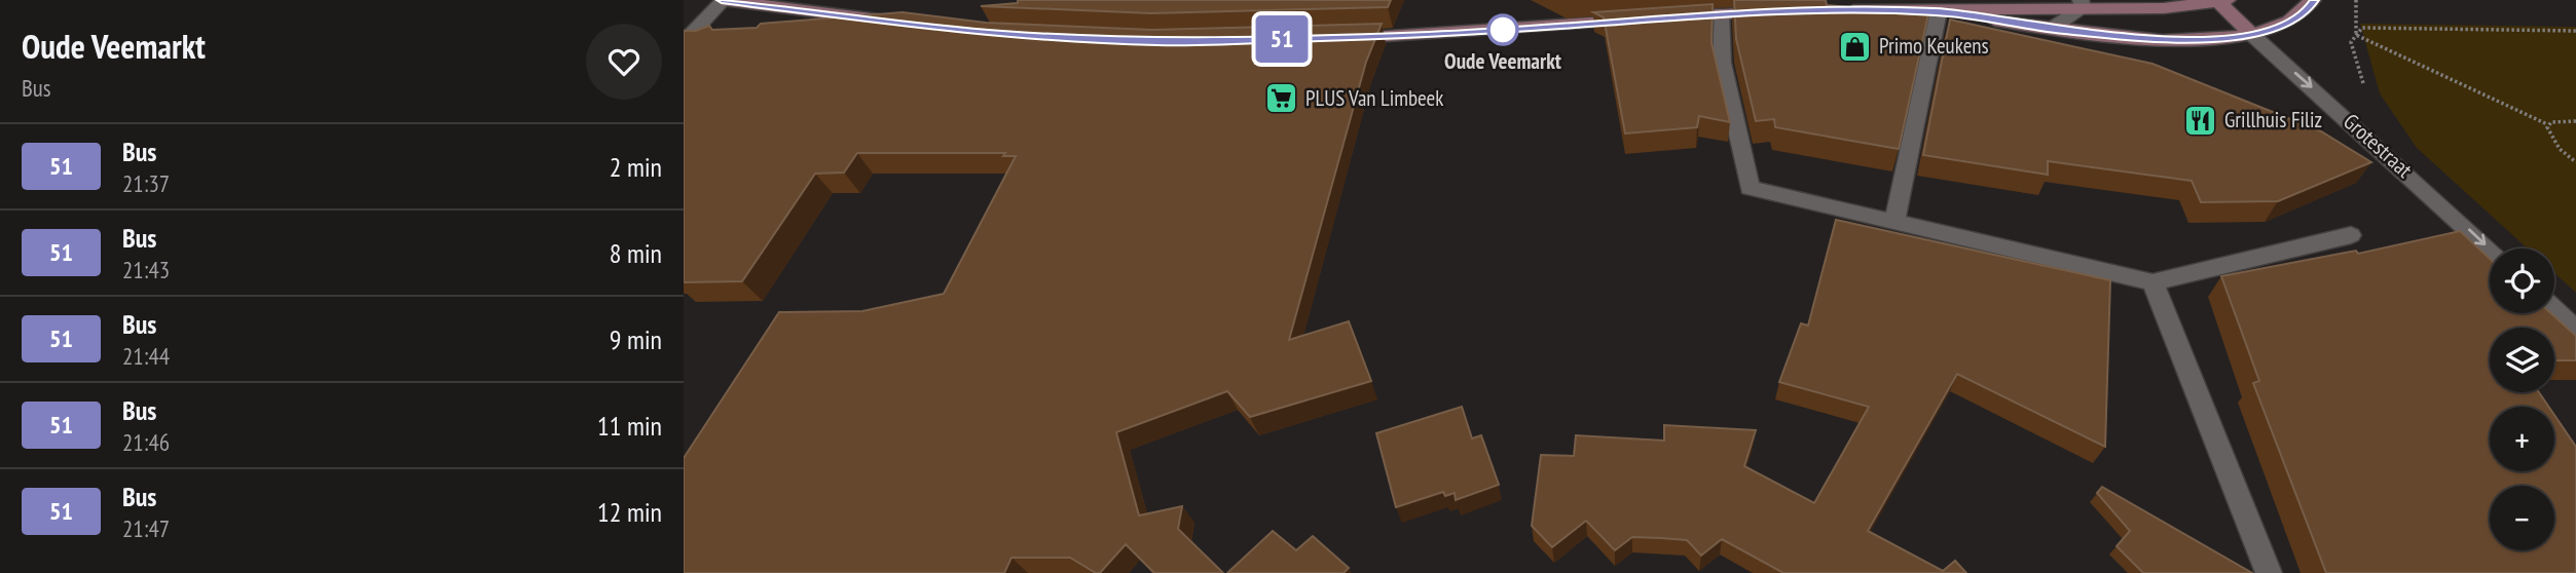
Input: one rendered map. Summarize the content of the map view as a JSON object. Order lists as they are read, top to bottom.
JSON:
{
  "streets": {
    "street": ["Grotestraat"]
  },
  "one_way": ["Grotestraat"],
  "places": {
    "other": ["Oude Veemarkt"],
    "shop": ["Primo Keukens"],
    "supermarket": ["PLUS Van Limbeek"],
    "restaurant": ["Grillhuis Filiz"]
  },
  "lines": ["bus line 51"],
  "page": {
    "heading": ["Oude Veemarkt", "Bus"],
    "on_map": "51",
    "list": [
      {
        "mark": "51",
        "name": "Bus",
        "note": "21:37",
        "value": "2 min"
      },
      {
        "mark": "51",
        "name": "Bus",
        "note": "21:43",
        "value": "8 min"
      },
      {
        "mark": "51",
        "name": "Bus",
        "note": "21:44",
        "value": "9 min"
      },
      {
        "mark": "51",
        "name": "Bus",
        "note": "21:46",
        "value": "11 min"
      },
      {
        "mark": "51",
        "name": "Bus",
        "note": "21:47",
        "value": "12 min"
      }
    ],
    "map_buttons": ["+", "−"]
  }
}
